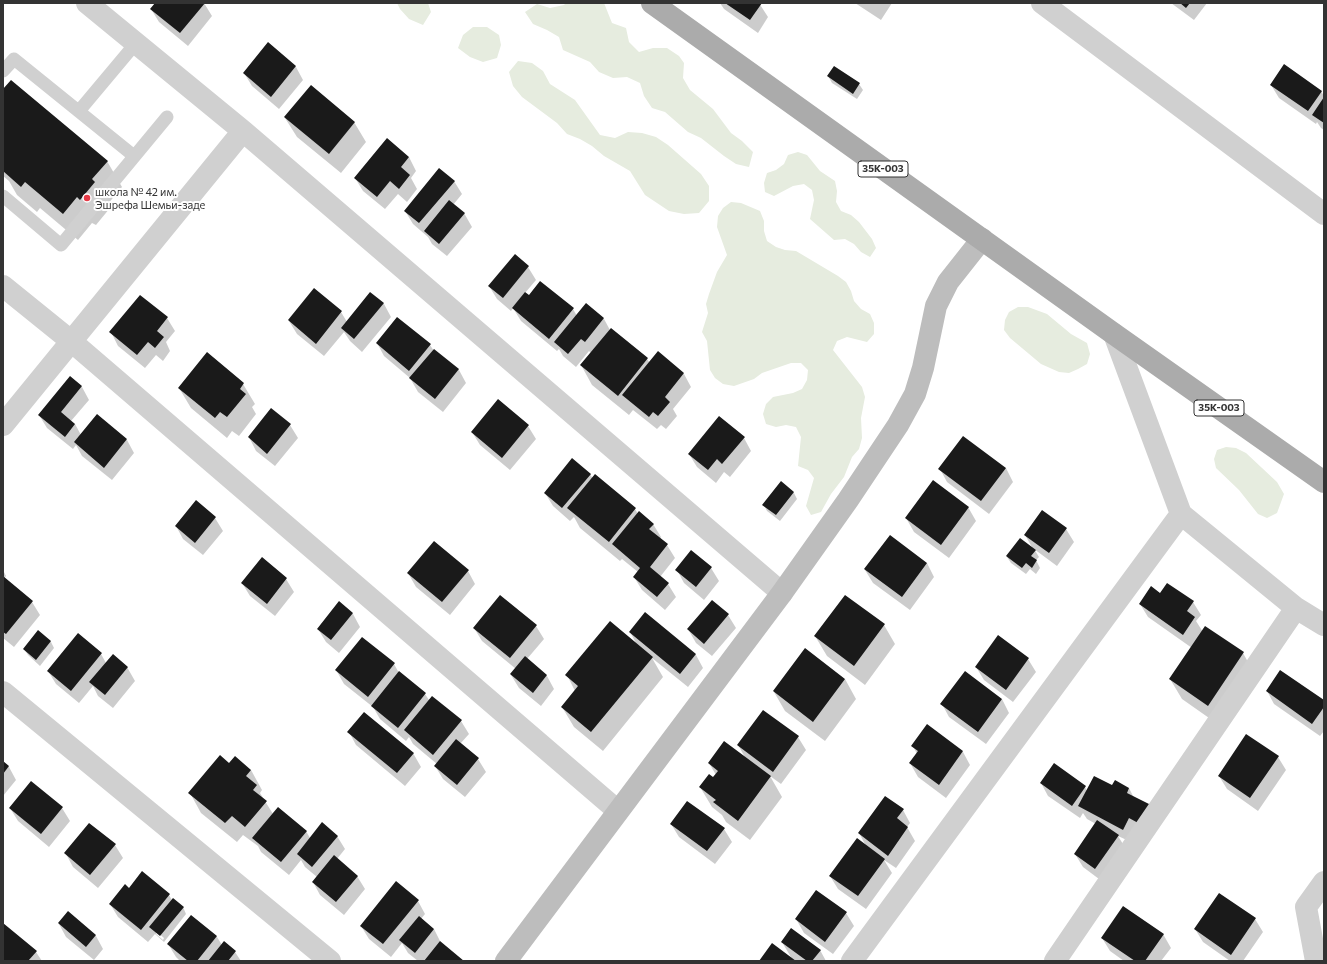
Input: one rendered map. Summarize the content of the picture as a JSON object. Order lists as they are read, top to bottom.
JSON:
{
  "streets": {
    "main road": ["35К-003"]
  },
  "places": ["школа № 42 им. Эшрефа Шемьи-заде"]
}
